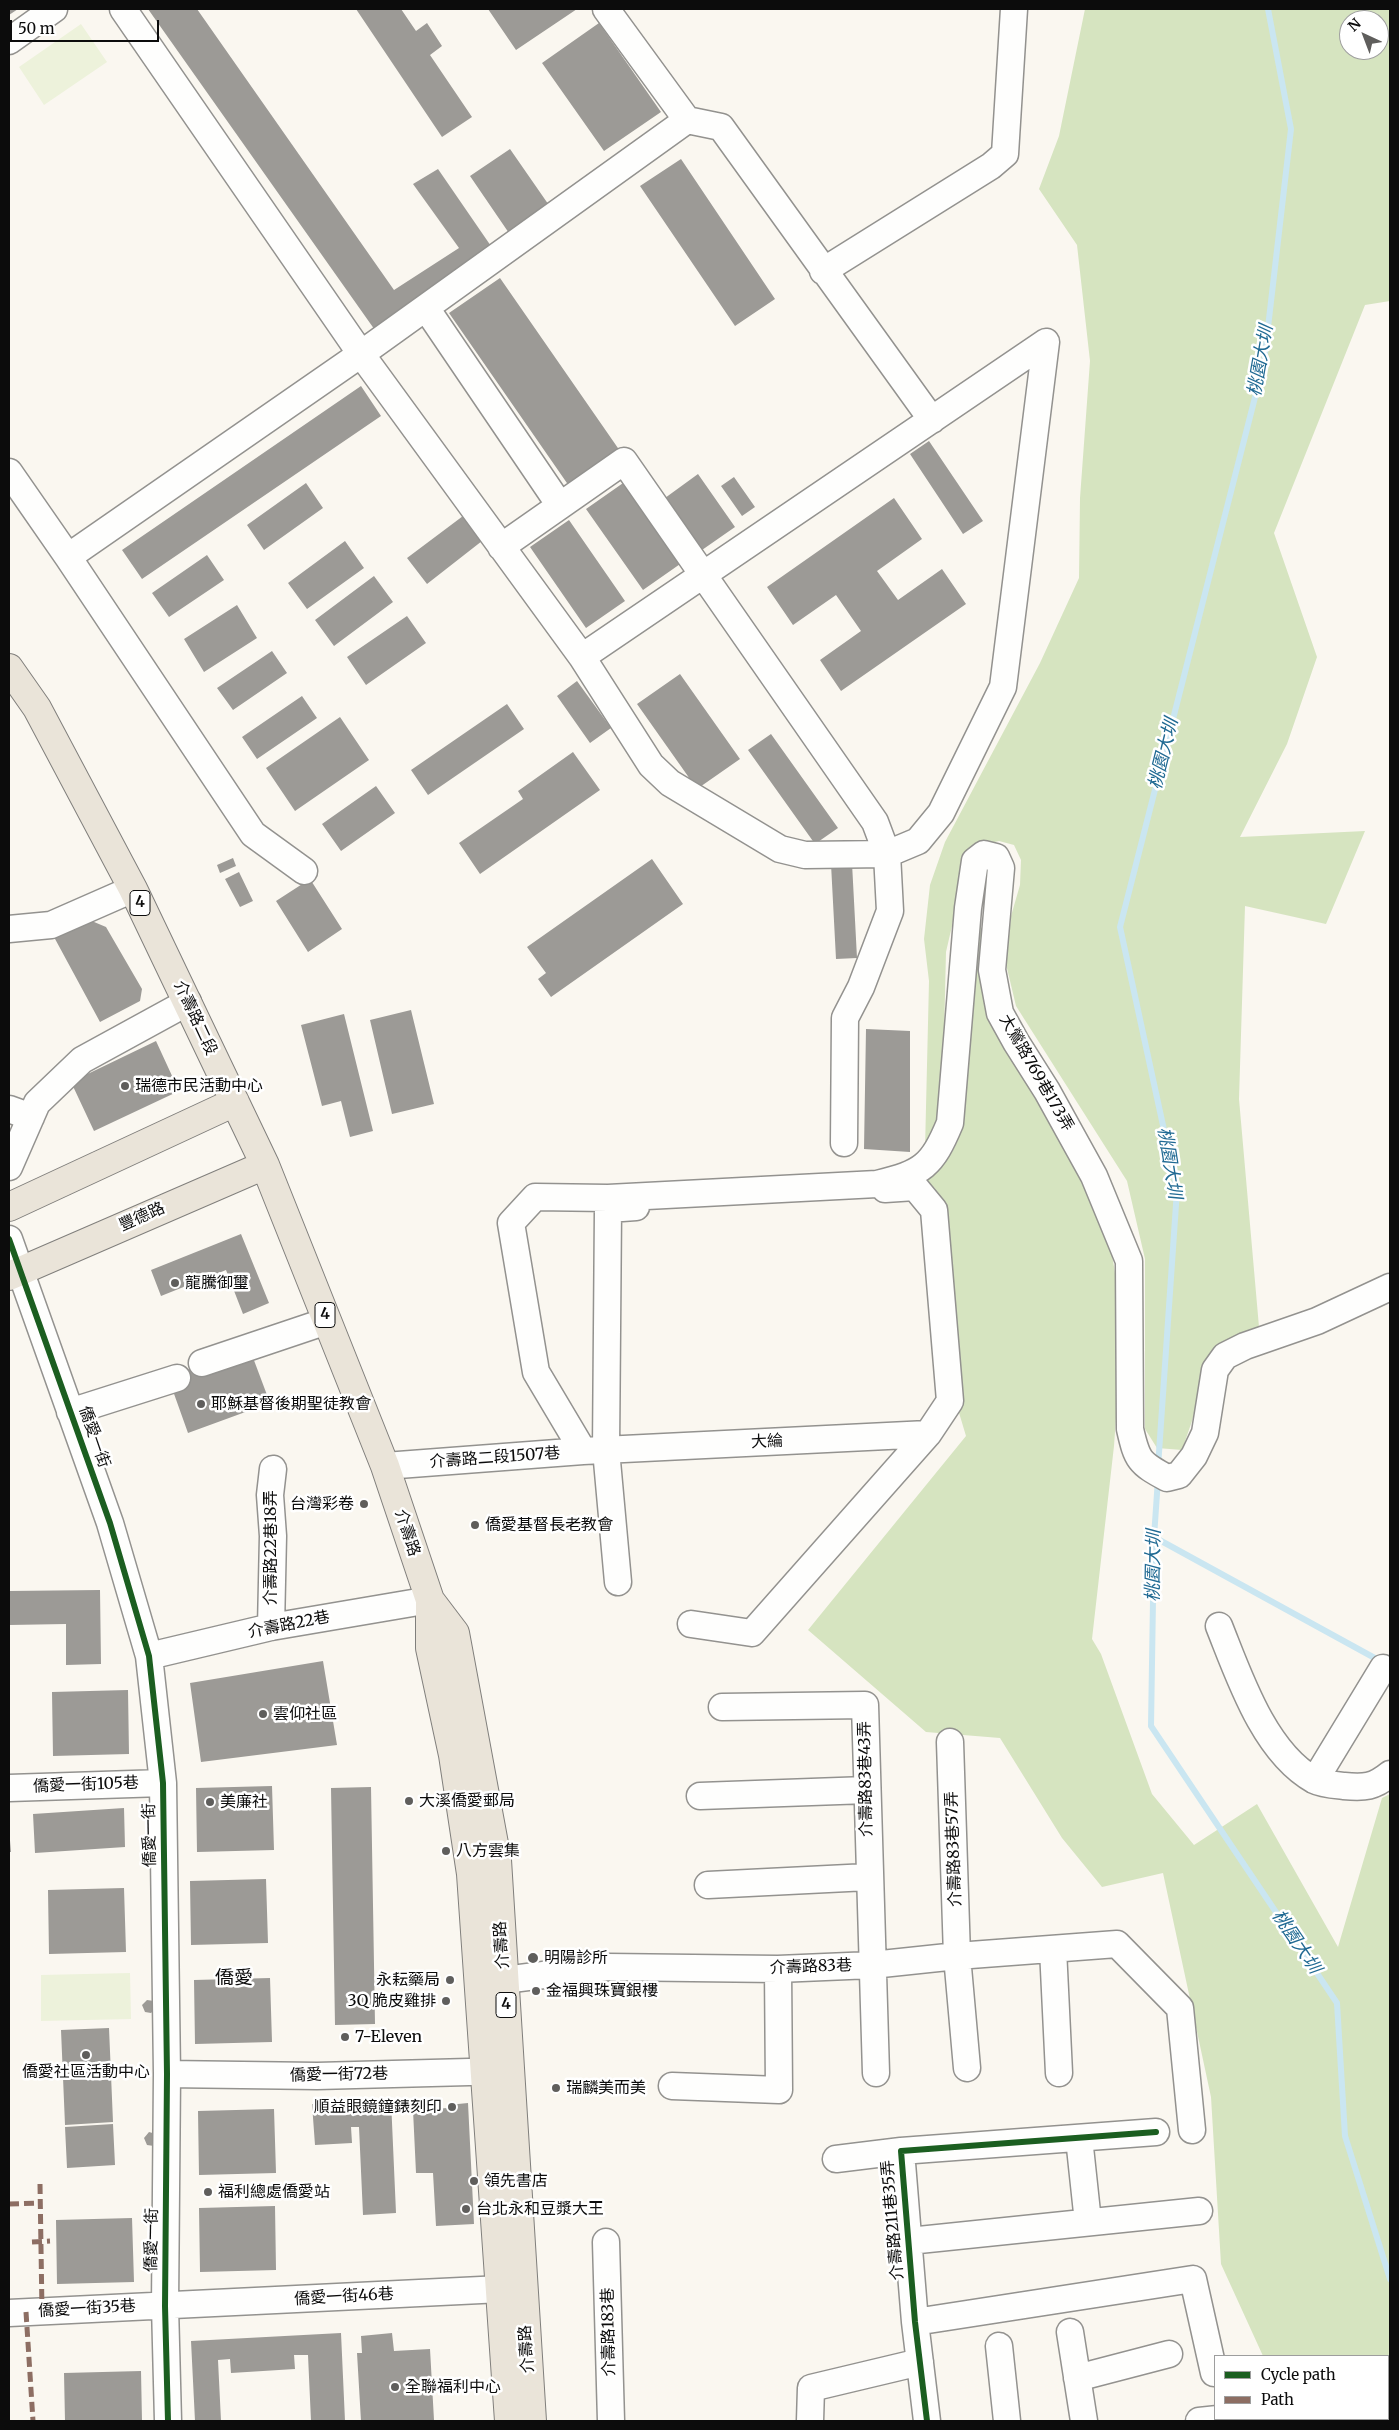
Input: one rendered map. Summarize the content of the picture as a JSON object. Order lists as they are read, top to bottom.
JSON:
{
  "streets": {
    "main road": [
      "4",
      "介壽路二段",
      "豐德路",
      "介壽路"
    ],
    "street": [
      "大鶯路769巷173弄",
      "僑愛一街",
      "大綸",
      "介壽路二段1507巷",
      "介壽路22巷18弄",
      "介壽路22巷",
      "介壽路83巷43弄",
      "僑愛一街105巷",
      "介壽路83巷57弄",
      "介壽路83巷",
      "僑愛一街72巷",
      "介壽路211巷35弄",
      "僑愛一街46巷",
      "僑愛一街35巷",
      "介壽路183巷"
    ]
  },
  "crossings": [
    ["介壽路二段", "豐德路"],
    ["介壽路二段", "介壽路二段1507巷"],
    ["介壽路二段", "介壽路"],
    ["大鶯路769巷173弄", "大綸"],
    ["大鶯路769巷173弄", "介壽路二段1507巷"],
    ["豐德路", "僑愛一街"],
    ["僑愛一街", "介壽路22巷"],
    ["僑愛一街", "僑愛一街105巷"],
    ["僑愛一街", "僑愛一街72巷"],
    ["僑愛一街", "僑愛一街46巷"],
    ["僑愛一街", "僑愛一街35巷"],
    ["大綸", "介壽路二段1507巷"],
    ["介壽路二段1507巷", "介壽路"],
    ["介壽路", "介壽路22巷"],
    ["介壽路", "介壽路83巷"],
    ["介壽路", "僑愛一街72巷"],
    ["介壽路", "僑愛一街46巷"],
    ["介壽路22巷18弄", "介壽路22巷"],
    ["介壽路83巷43弄", "介壽路83巷"],
    ["介壽路83巷57弄", "介壽路83巷"],
    ["僑愛一街46巷", "僑愛一街35巷"]
  ],
  "districts": ["僑愛"],
  "water": ["桃園大圳"],
  "places": [
    "瑞德市民活動中心",
    "龍騰御璽",
    "耶穌基督後期聖徒教會",
    "台灣彩卷",
    "僑愛基督長老教會",
    "雲仰社區",
    "大溪僑愛郵局",
    "美廉社",
    "八方雲集",
    "明陽診所",
    "永耘藥局",
    "金福興珠寶銀樓",
    "3Q 脆皮雞排",
    "7-Eleven",
    "僑愛社區活動中心",
    "瑞麟美而美",
    "順益眼鏡鐘錶刻印",
    "領先書店",
    "福利總處僑愛站",
    "台北永和豆漿大王",
    "全聯福利中心"
  ],
  "legend": ["Cycle path", "Path"],
  "scale_bar": "50 m",
  "north": "top left"
}
